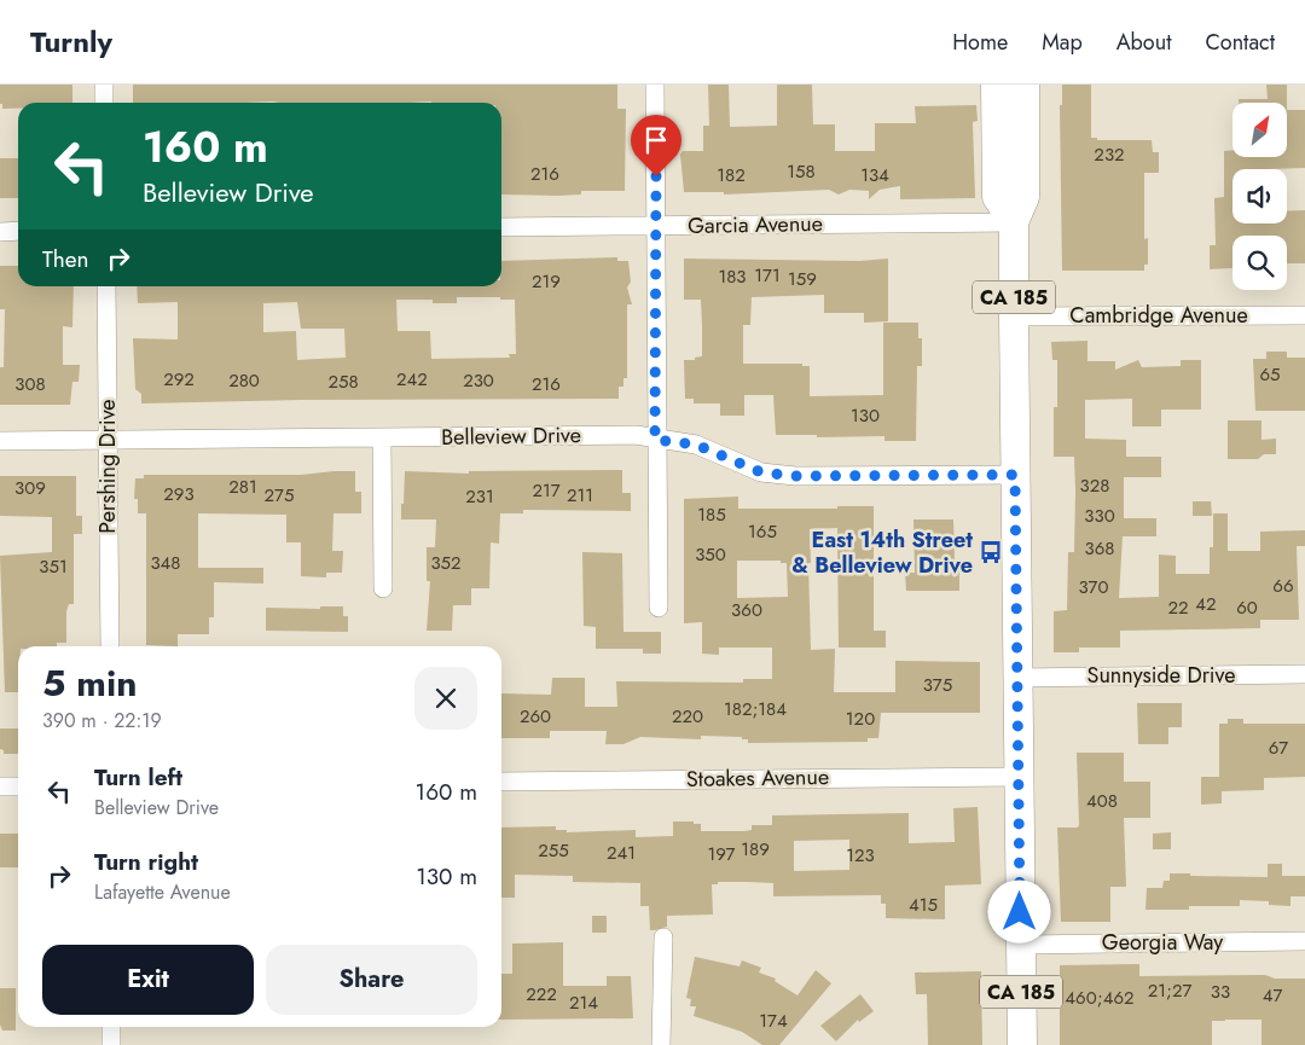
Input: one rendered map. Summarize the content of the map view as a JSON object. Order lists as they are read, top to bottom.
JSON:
{
  "streets": {
    "main road": ["CA 185"],
    "street": [
      "Garcia Avenue",
      "Cambridge Avenue",
      "Belleview Drive",
      "Pershing Drive",
      "Sunnyside Drive",
      "Stoakes Avenue",
      "Georgia Way"
    ]
  },
  "crossings": [
    ["Garcia Avenue", "CA 185"],
    ["CA 185", "Cambridge Avenue"],
    ["CA 185", "Belleview Drive"],
    ["CA 185", "Sunnyside Drive"],
    ["CA 185", "Stoakes Avenue"],
    ["CA 185", "Georgia Way"],
    ["Belleview Drive", "Pershing Drive"]
  ],
  "places": {
    "bus stop": ["East 14th Street & Belleview Drive"]
  },
  "house_numbers": [
    "232",
    "158",
    "216",
    "182",
    "134",
    "171",
    "183",
    "159",
    "219",
    "65",
    "292",
    "242",
    "280",
    "230",
    "258",
    "308",
    "216",
    "130",
    "328",
    "281",
    "309",
    "217",
    "293",
    "275",
    "211",
    "231",
    "185",
    "330",
    "165",
    "368",
    "350",
    "348",
    "352",
    "351",
    "66",
    "370",
    "42",
    "22",
    "60",
    "360",
    "375",
    "182;184",
    "260",
    "220",
    "120",
    "67",
    "408",
    "189",
    "255",
    "241",
    "197",
    "123",
    "415",
    "21;27",
    "33",
    "222",
    "47",
    "460;462",
    "214",
    "174"
  ],
  "north": "top right",
  "page": {
    "header": "Turnly",
    "nav": [
      "Home",
      "Map",
      "About",
      "Contact"
    ],
    "turn": ["160 m", "Belleview Drive"],
    "then": "Then",
    "heading": ["5 min", "390 m · 22:19"],
    "list": [
      {
        "name": "Turn left",
        "note": "Belleview Drive",
        "value": "160 m"
      },
      {
        "name": "Turn right",
        "note": "Lafayette Avenue",
        "value": "130 m"
      }
    ],
    "buttons": ["Exit", "Share"]
  }
}
